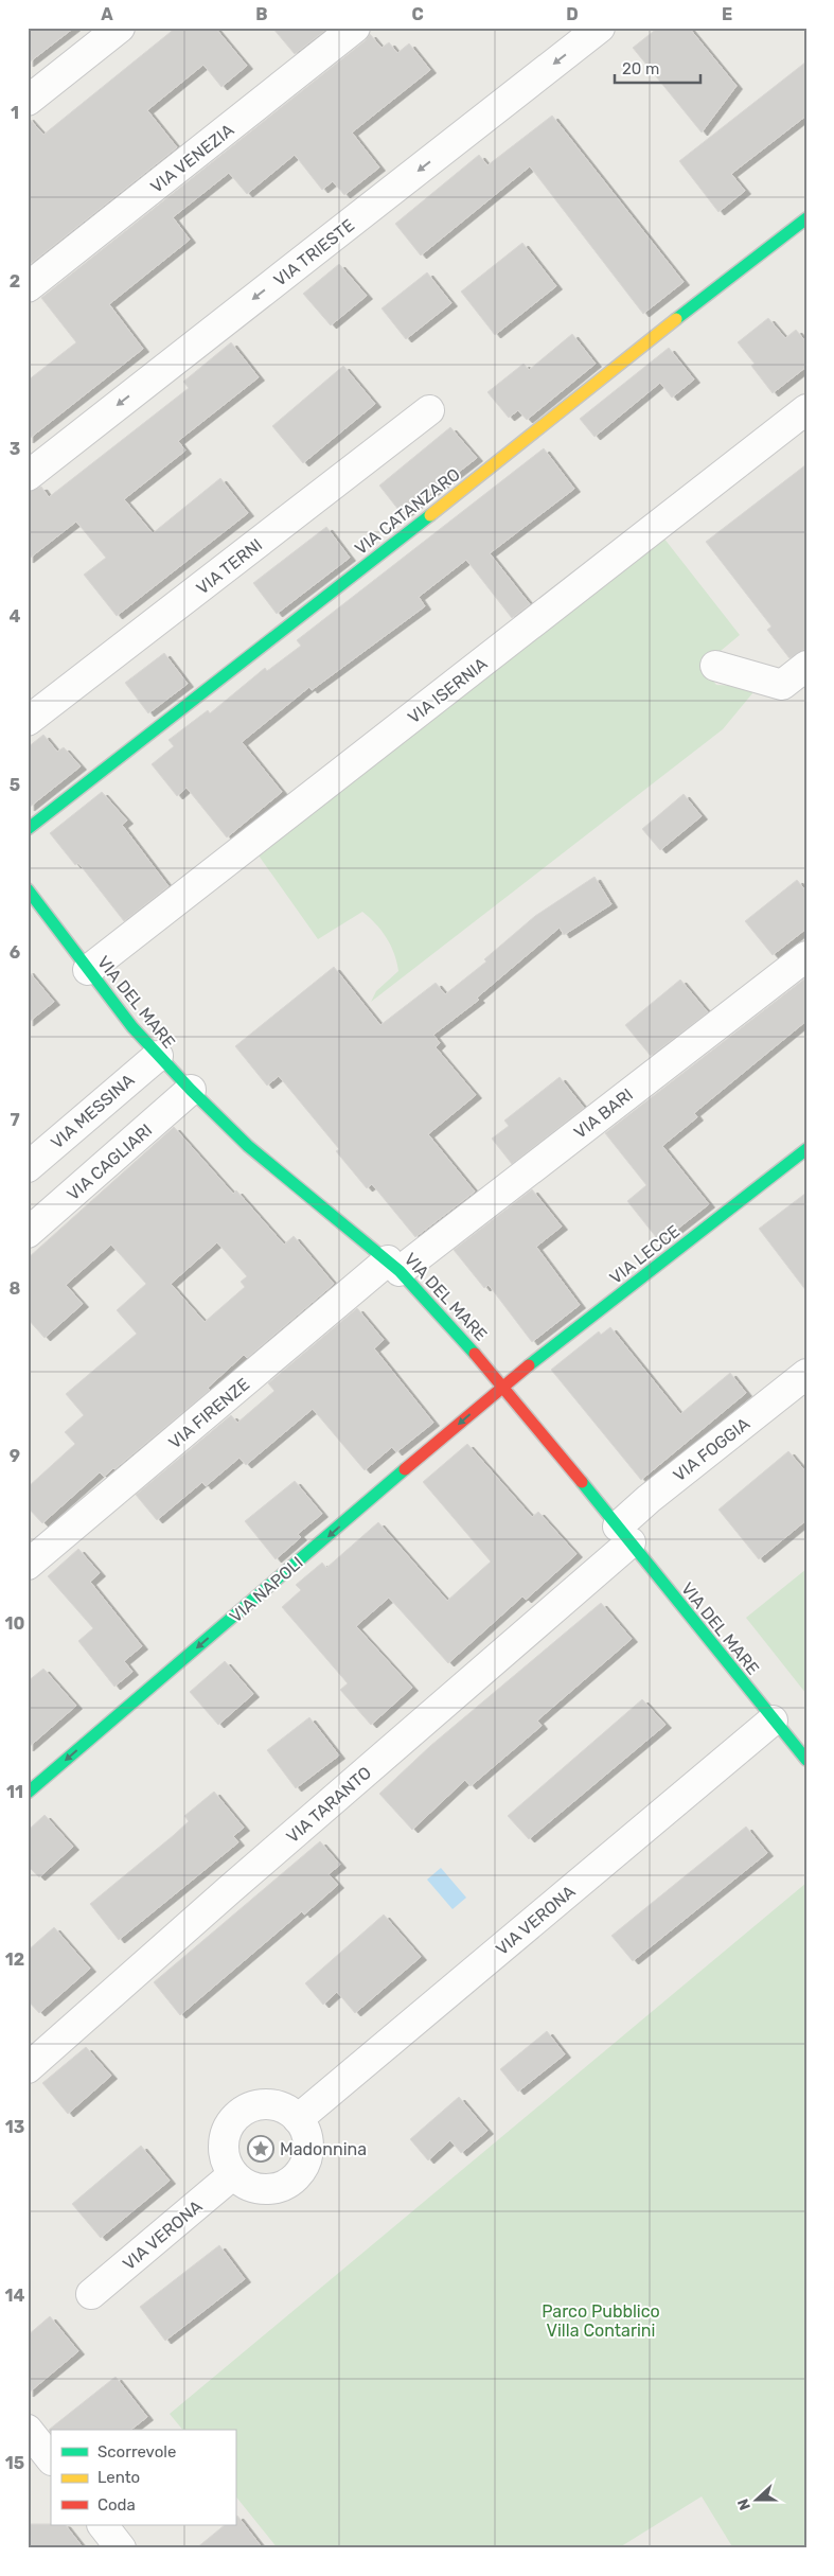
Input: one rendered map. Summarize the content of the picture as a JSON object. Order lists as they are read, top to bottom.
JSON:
{
  "streets": {
    "street": [
      "VIA VENEZIA",
      "VIA TRIESTE",
      "VIA CATANZARO",
      "VIA TERNI",
      "VIA ISERNIA",
      "VIA DEL MARE",
      "VIA MESSINA",
      "VIA BARI",
      "VIA CAGLIARI",
      "VIA LECCE",
      "VIA FIRENZE",
      "VIA FOGGIA",
      "VIA NAPOLI",
      "VIA TARANTO",
      "VIA VERONA"
    ]
  },
  "crossings": [
    ["VIA ISERNIA", "VIA DEL MARE"],
    ["VIA DEL MARE", "VIA MESSINA"],
    ["VIA DEL MARE", "VIA BARI"],
    ["VIA DEL MARE", "VIA CAGLIARI"],
    ["VIA DEL MARE", "VIA LECCE"],
    ["VIA DEL MARE", "VIA FIRENZE"],
    ["VIA DEL MARE", "VIA FOGGIA"],
    ["VIA DEL MARE", "VIA NAPOLI"],
    ["VIA DEL MARE", "VIA TARANTO"],
    ["VIA DEL MARE", "VIA VERONA"],
    ["VIA BARI", "VIA FIRENZE"],
    ["VIA LECCE", "VIA NAPOLI"],
    ["VIA FOGGIA", "VIA TARANTO"]
  ],
  "one_way": ["VIA TRIESTE", "VIA NAPOLI"],
  "parks": ["Parco Pubblico Villa Contarini"],
  "places": {
    "place": ["Madonnina"]
  },
  "legend": ["Scorrevole", "Lento", "Coda"],
  "scale_bar": "20 m",
  "north": "left",
  "grid": {
    "columns": [
      "A",
      "B",
      "C",
      "D",
      "E"
    ],
    "rows": [
      "1",
      "2",
      "3",
      "4",
      "5",
      "6",
      "7",
      "8",
      "9",
      "10",
      "11",
      "12",
      "13",
      "14",
      "15"
    ]
  }
}
